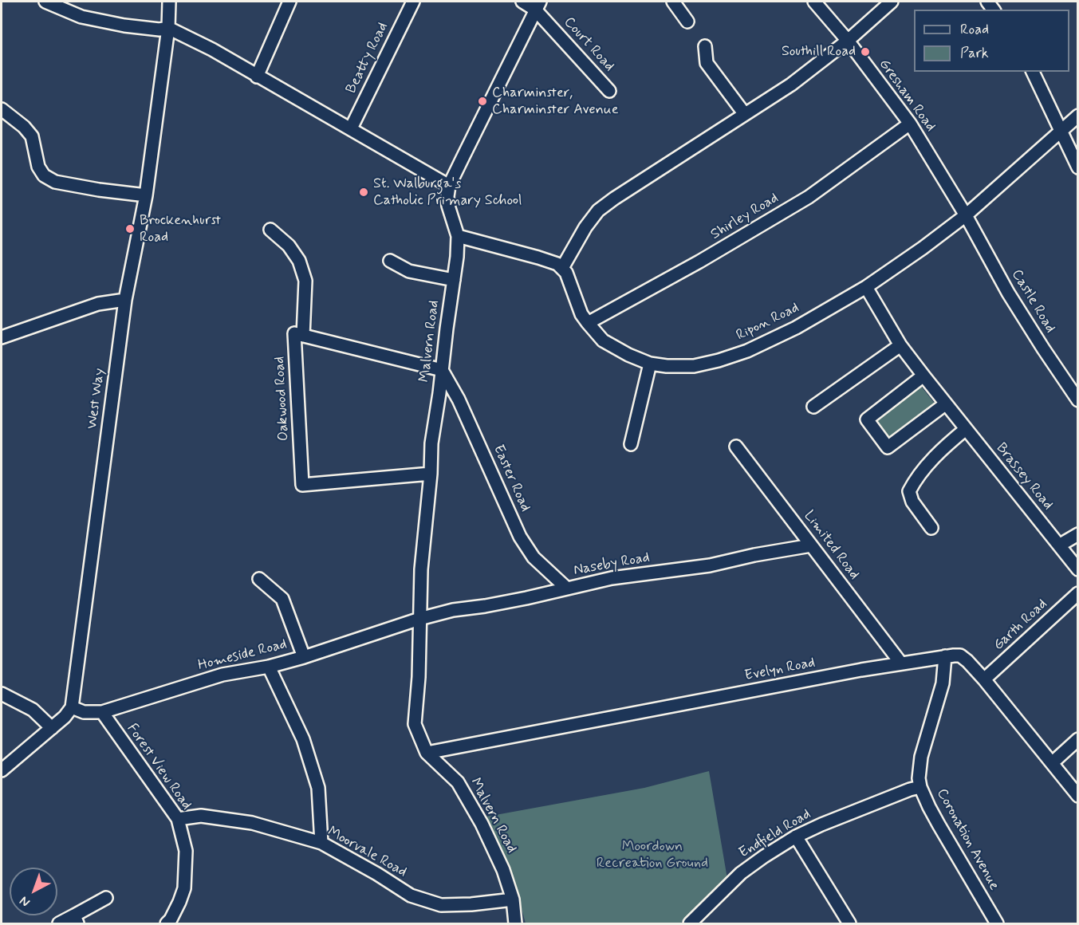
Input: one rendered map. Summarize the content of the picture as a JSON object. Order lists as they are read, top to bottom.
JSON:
{
  "streets": {
    "street": [
      "Court Road",
      "Beatty Road",
      "Gresham Road",
      "Shirley Road",
      "Castle Road",
      "Ripon Road",
      "Malvern Road",
      "West Way",
      "Oakwood Road",
      "Brassey Road",
      "Easter Road",
      "Limited Road",
      "Naseby Road",
      "Garth Road",
      "Homeside Road",
      "Evelyn Road",
      "Forest View Road",
      "Endfield Road",
      "Coronation Avenue",
      "Moorvale Road"
    ]
  },
  "crossings": [
    ["Gresham Road", "Shirley Road"],
    ["Gresham Road", "Castle Road"],
    ["Gresham Road", "Ripon Road"],
    ["Shirley Road", "Ripon Road"],
    ["Castle Road", "Ripon Road"],
    ["Ripon Road", "Brassey Road"],
    ["Malvern Road", "Oakwood Road"],
    ["Malvern Road", "Easter Road"],
    ["Malvern Road", "Naseby Road"],
    ["Malvern Road", "Homeside Road"],
    ["Malvern Road", "Evelyn Road"],
    ["Malvern Road", "Moorvale Road"],
    ["West Way", "Homeside Road"],
    ["Easter Road", "Naseby Road"],
    ["Limited Road", "Naseby Road"],
    ["Limited Road", "Evelyn Road"],
    ["Naseby Road", "Homeside Road"],
    ["Garth Road", "Evelyn Road"],
    ["Homeside Road", "Forest View Road"],
    ["Evelyn Road", "Coronation Avenue"],
    ["Forest View Road", "Moorvale Road"],
    ["Endfield Road", "Coronation Avenue"]
  ],
  "parks": ["Moordown Recreation Ground"],
  "places": [
    "Southill Road",
    "Charminster, Charminster Avenue",
    "St. Walburga's Catholic Primary School",
    "Brockenhurst Road"
  ],
  "legend": ["Road", "Park"],
  "north": "bottom left"
}
